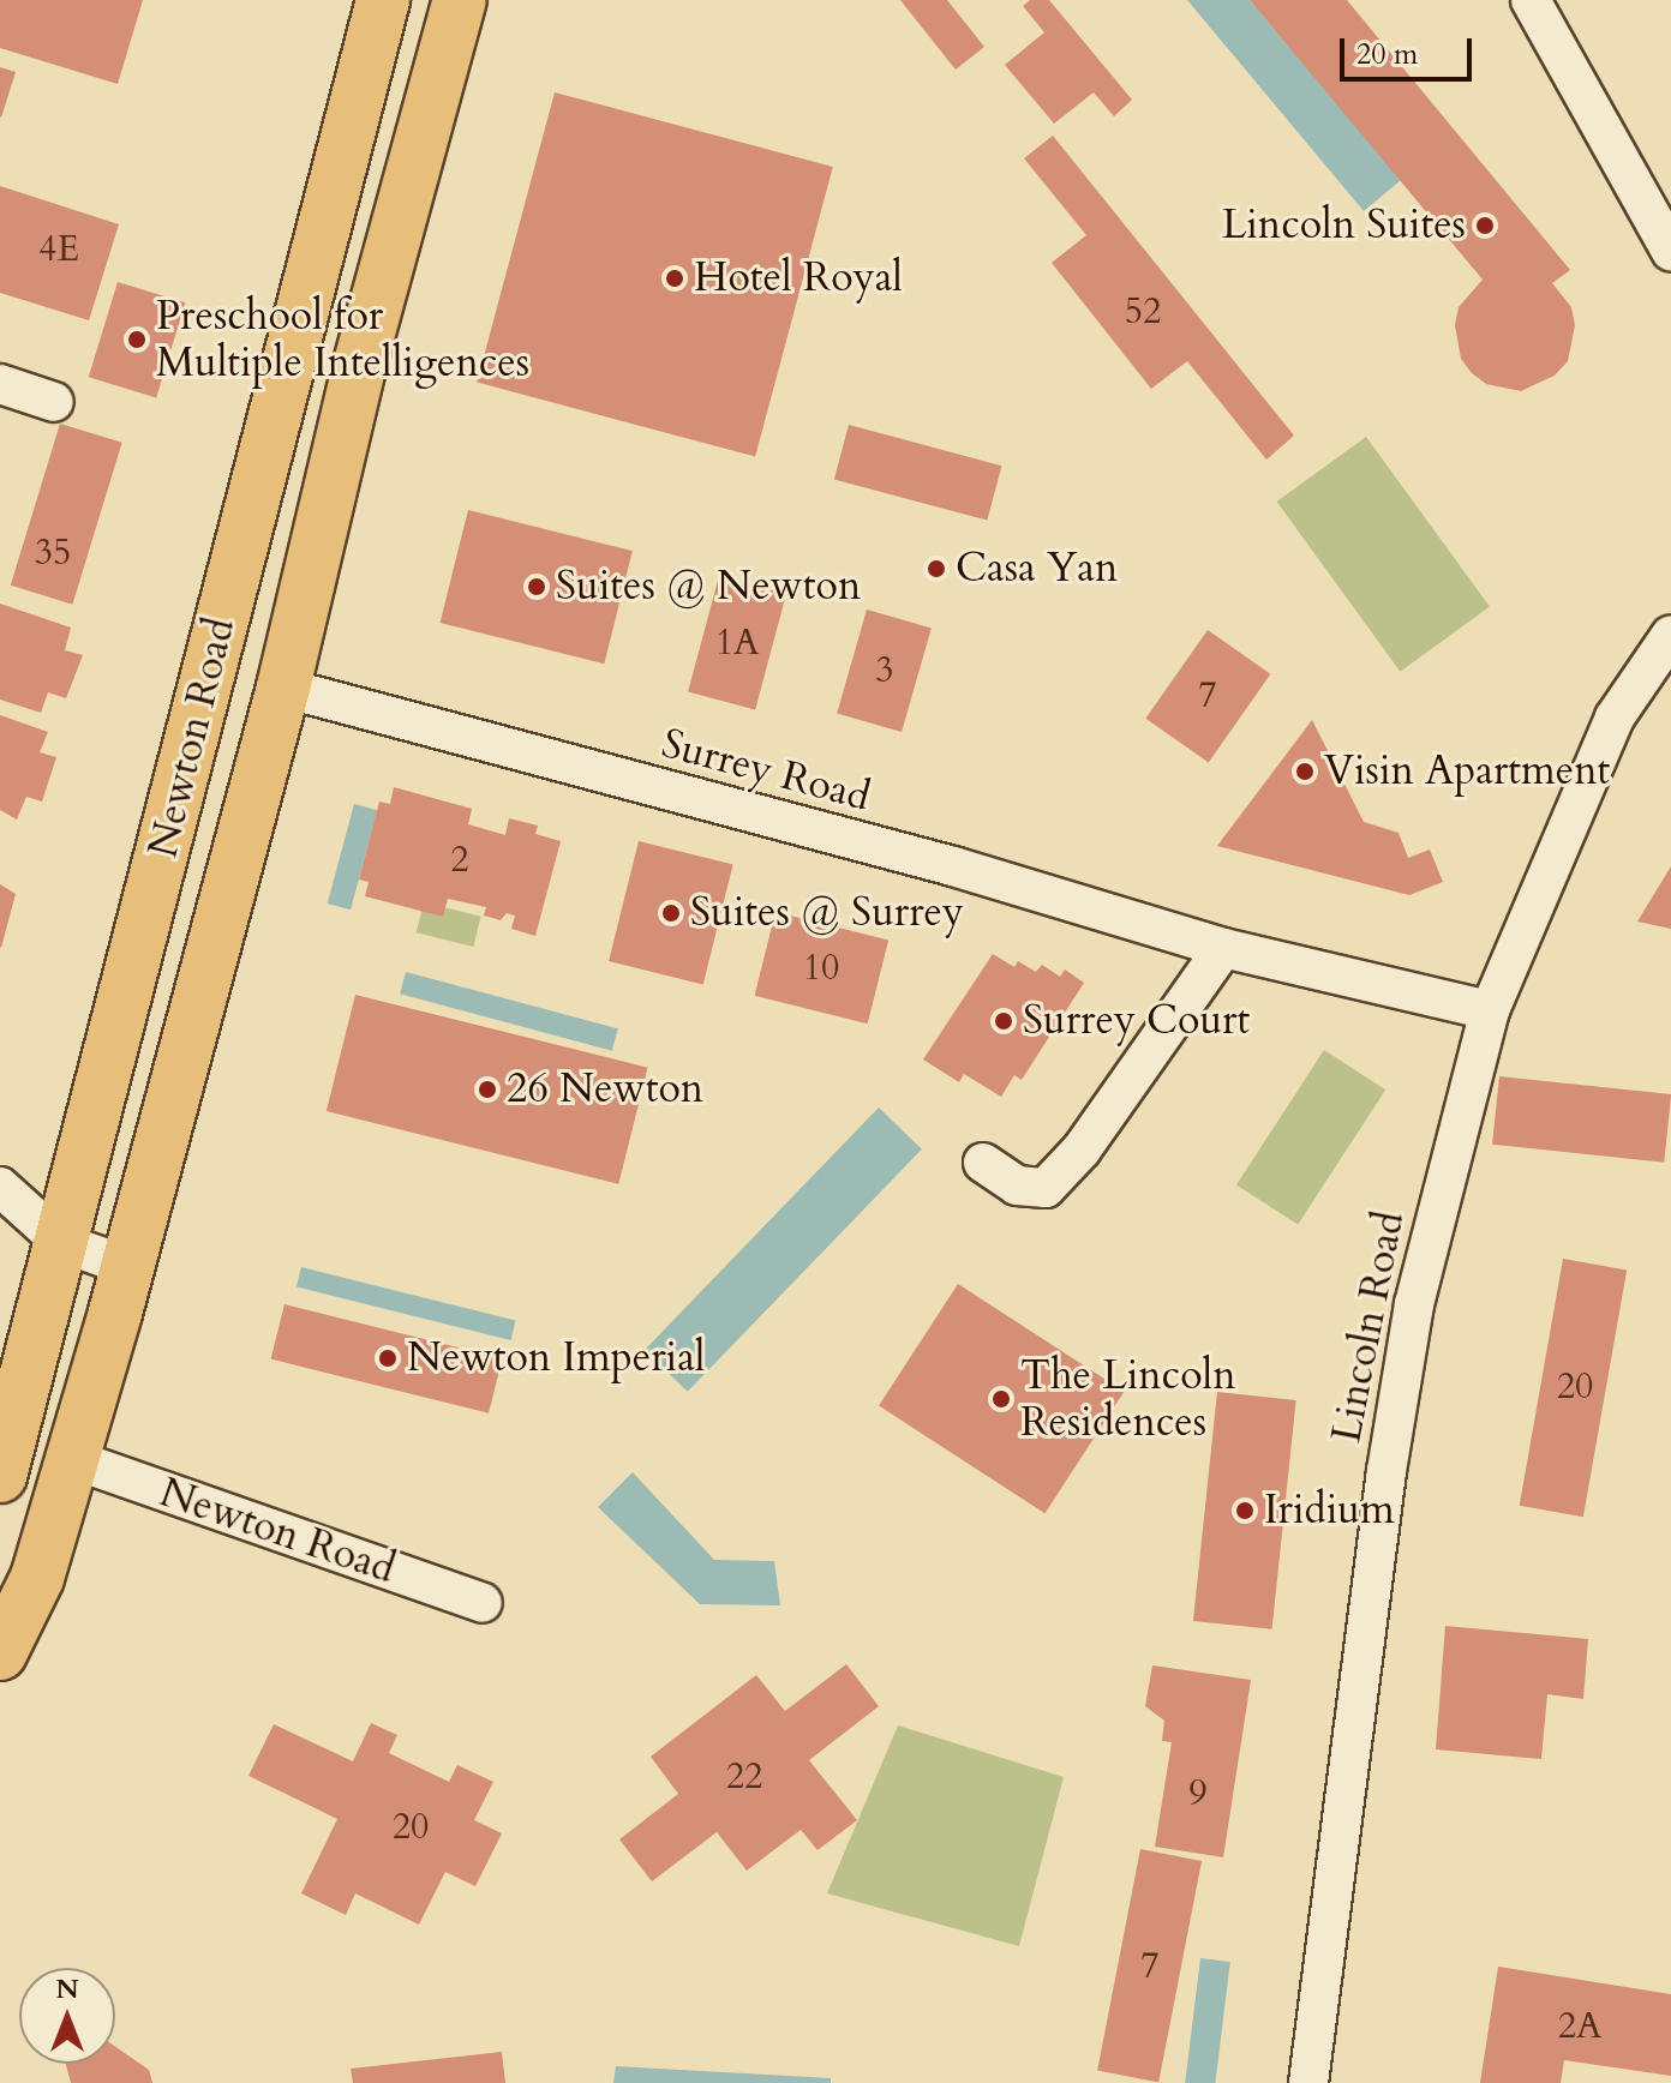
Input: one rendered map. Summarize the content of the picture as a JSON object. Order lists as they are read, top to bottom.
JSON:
{
  "streets": {
    "main road": ["Newton Road"],
    "street": ["Surrey Road", "Lincoln Road"]
  },
  "crossings": [
    ["Newton Road", "Surrey Road"],
    ["Surrey Road", "Lincoln Road"]
  ],
  "places": [
    "Lincoln Suites",
    "Hotel Royal",
    "Preschool for Multiple Intelligences",
    "Casa Yan",
    "Suites @ Newton",
    "Visin Apartment",
    "Suites @ Surrey",
    "Surrey Court",
    "26 Newton",
    "Newton Imperial",
    "The Lincoln Residences",
    "Iridium"
  ],
  "house_numbers": [
    "4E",
    "52",
    "35",
    "1A",
    "3",
    "7",
    "2",
    "10",
    "20",
    "22",
    "9",
    "20",
    "7",
    "2A"
  ],
  "scale_bar": "20 m",
  "north": "top"
}
